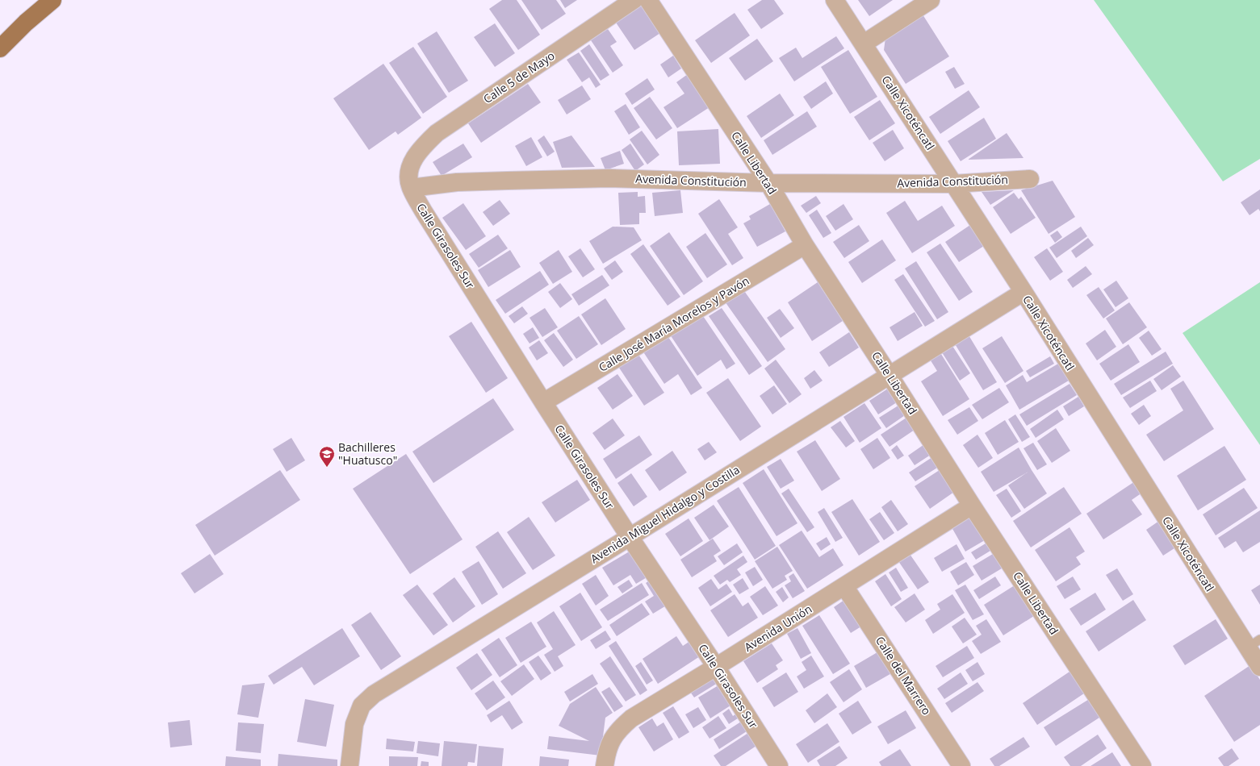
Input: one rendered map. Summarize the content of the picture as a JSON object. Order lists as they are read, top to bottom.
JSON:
{
  "streets": {
    "street": [
      "Calle 5 de Mayo",
      "Calle Xicoténcatl",
      "Calle Libertad",
      "Avenida Constitución",
      "Calle Girasoles Sur",
      "Calle José María Morelos y Pavón",
      "Avenida Miguel Hidalgo y Costilla",
      "Avenida Unión",
      "Calle del Marrero"
    ]
  },
  "crossings": [
    ["Calle 5 de Mayo", "Calle Girasoles Sur"],
    ["Calle Xicoténcatl", "Avenida Constitución"],
    ["Calle Xicoténcatl", "Avenida Miguel Hidalgo y Costilla"],
    ["Calle Libertad", "Avenida Constitución"],
    ["Calle Libertad", "Calle José María Morelos y Pavón"],
    ["Calle Libertad", "Avenida Miguel Hidalgo y Costilla"],
    ["Calle Libertad", "Avenida Unión"],
    ["Avenida Constitución", "Calle Girasoles Sur"],
    ["Calle Girasoles Sur", "Calle José María Morelos y Pavón"],
    ["Calle Girasoles Sur", "Avenida Miguel Hidalgo y Costilla"],
    ["Calle Girasoles Sur", "Avenida Unión"],
    ["Avenida Unión", "Calle del Marrero"]
  ],
  "places": {
    "school or university": ["Bachilleres \"Huatusco\""]
  }
}
